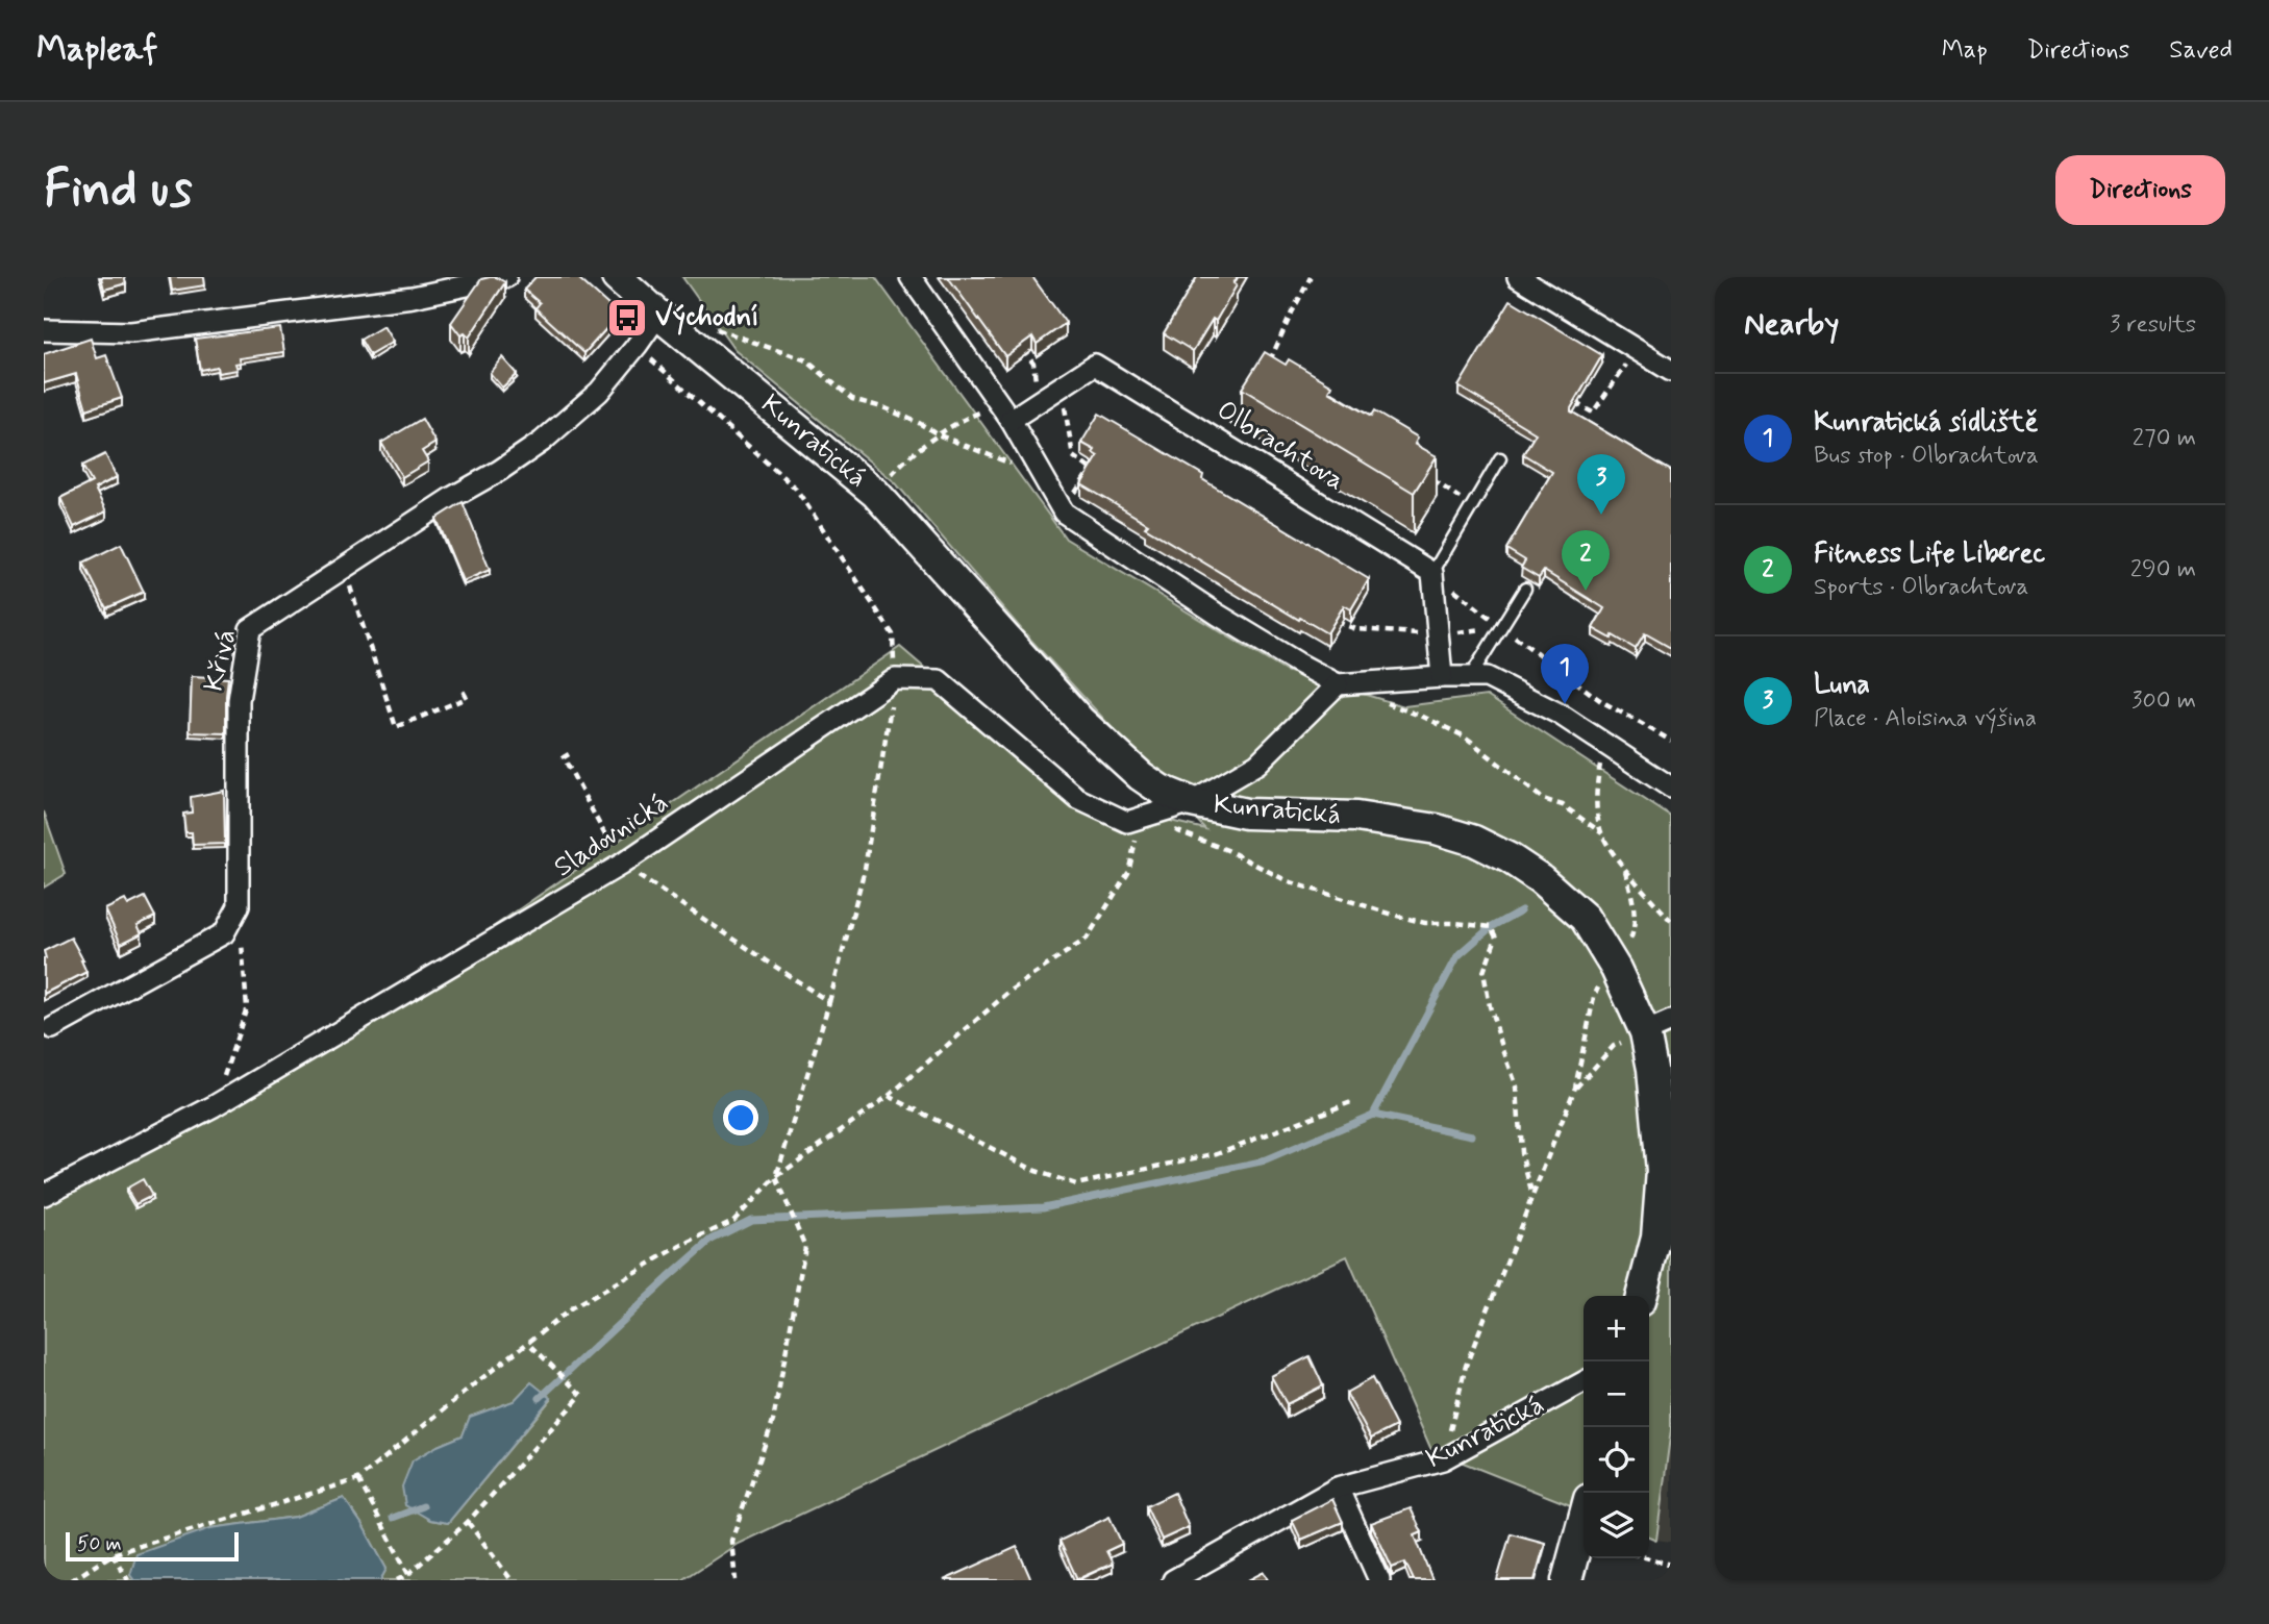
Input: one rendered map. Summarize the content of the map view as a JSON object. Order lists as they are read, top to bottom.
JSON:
{
  "streets": {
    "street": [
      "Kunratická",
      "Olbrachtova",
      "Křivá",
      "Sladovnická"
    ]
  },
  "crossings": [
    ["Kunratická", "Křivá"]
  ],
  "places": {
    "bus stop": ["Východní"]
  },
  "scale_bar": "50 m",
  "page": {
    "header": "Mapleaf",
    "nav": ["Map", "Directions", "Saved"],
    "buttons": "Directions",
    "title": "Find us",
    "heading": ["Nearby", "3 results"],
    "list": [
      {
        "mark": "1",
        "name": "Kunratická sídliště",
        "note": "Bus stop · Olbrachtova",
        "value": "270 m"
      },
      {
        "mark": "2",
        "name": "Fitness Life Liberec",
        "note": "Sports · Olbrachtova",
        "value": "290 m"
      },
      {
        "mark": "3",
        "name": "Luna",
        "note": "Place · Aloisina výšina",
        "value": "300 m"
      }
    ],
    "pins": ["3", "2", "1"],
    "map_buttons": ["+", "−"],
    "scale": "50 m"
  }
}
